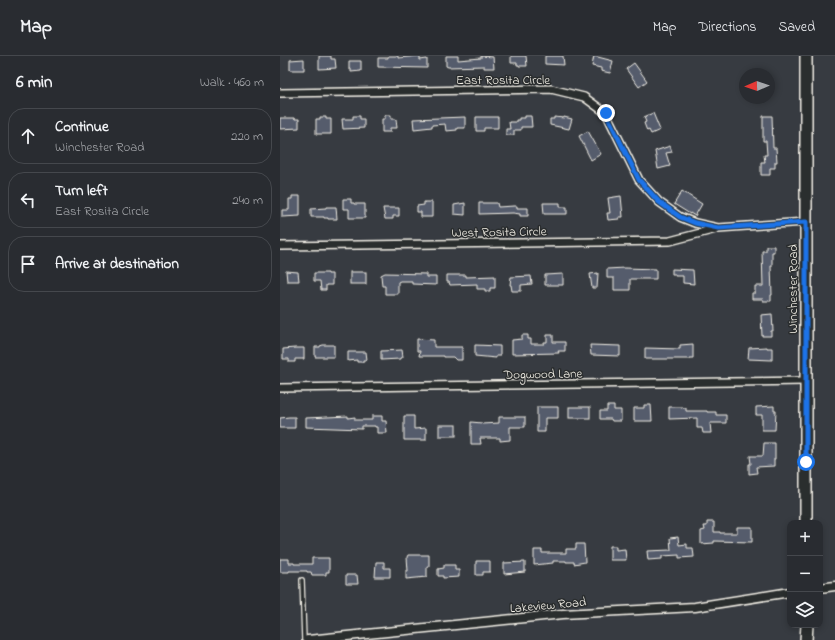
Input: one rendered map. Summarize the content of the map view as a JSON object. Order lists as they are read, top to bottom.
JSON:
{
  "streets": {
    "main road": ["Winchester Road"],
    "street": [
      "East Rosita Circle",
      "West Rosita Circle",
      "Dogwood Lane",
      "Lakeview Road"
    ]
  },
  "crossings": [
    ["East Rosita Circle", "West Rosita Circle"],
    ["East Rosita Circle", "Winchester Road"],
    ["Winchester Road", "Dogwood Lane"]
  ],
  "north": "left",
  "page": {
    "header": "Map",
    "nav": ["Map", "Directions", "Saved"],
    "heading": ["6 min", "Walk · 460 m"],
    "list": [
      ["Continue", "Winchester Road", "220 m"],
      ["Turn left", "East Rosita Circle", "240 m"],
      "Arrive at destination"
    ],
    "map_buttons": ["+", "−"]
  }
}
